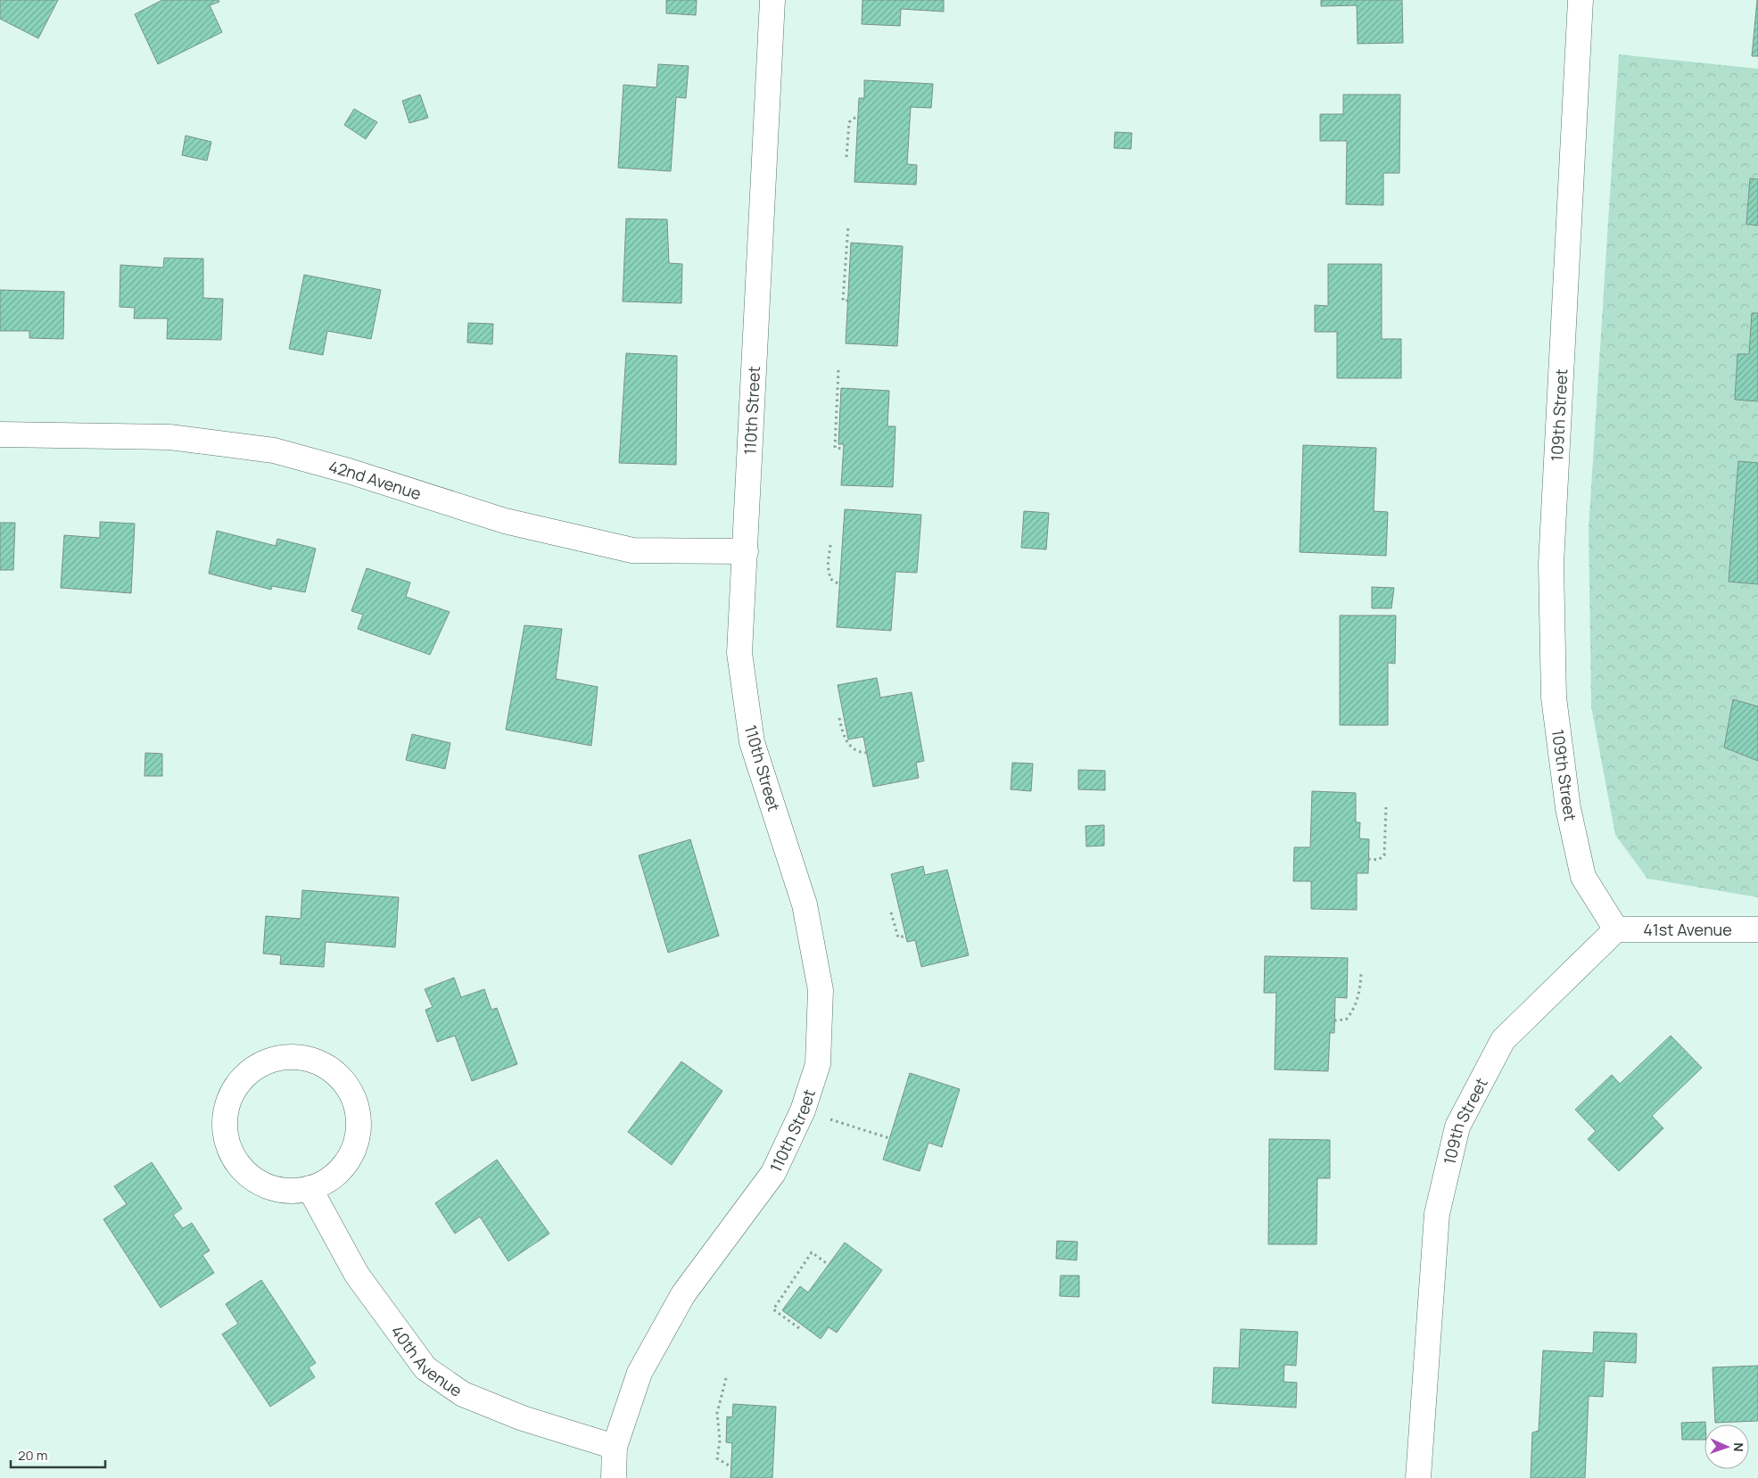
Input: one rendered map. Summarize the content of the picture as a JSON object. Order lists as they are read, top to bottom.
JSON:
{
  "streets": {
    "street": [
      "110th Street",
      "109th Street",
      "42nd Avenue",
      "41st Avenue",
      "40th Avenue"
    ]
  },
  "crossings": [
    ["110th Street", "42nd Avenue"],
    ["110th Street", "40th Avenue"],
    ["109th Street", "41st Avenue"]
  ],
  "scale_bar": "20 m",
  "north": "right"
}
